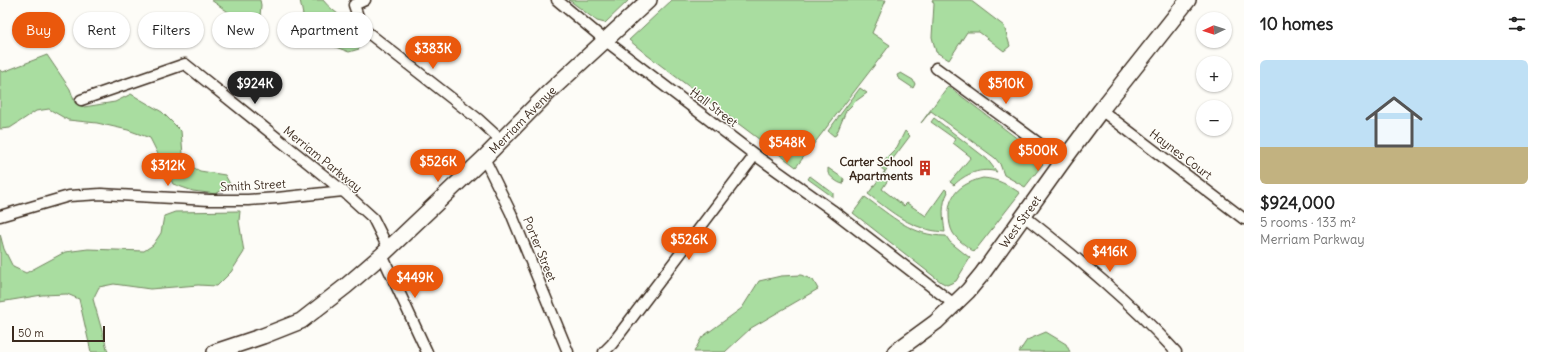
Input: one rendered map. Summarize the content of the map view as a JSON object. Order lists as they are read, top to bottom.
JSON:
{
  "streets": {
    "street": [
      "Hall Street",
      "Merriam Avenue",
      "Haynes Court",
      "Merriam Parkway",
      "Smith Street",
      "West Street",
      "Porter Street"
    ]
  },
  "crossings": [
    ["Hall Street", "Merriam Avenue"],
    ["Hall Street", "West Street"],
    ["Merriam Avenue", "Merriam Parkway"],
    ["Merriam Avenue", "Porter Street"],
    ["Haynes Court", "West Street"],
    ["Merriam Parkway", "Smith Street"]
  ],
  "places": {
    "building": ["Carter School Apartments"]
  },
  "scale_bar": "50 m",
  "north": "left",
  "page": {
    "heading": "10 homes",
    "map_buttons": ["+", "−"],
    "chip": [
      "Buy",
      "Rent",
      "Filters",
      "New",
      "Apartment"
    ],
    "price": [
      "$383K",
      "$924K",
      "$510K",
      "$548K",
      "$500K",
      "$526K",
      "$312K",
      "$526K",
      "$416K",
      "$449K"
    ],
    "list": [
      {
        "name": "$924,000",
        "note": "5 rooms · 133 m² · Merriam Parkway"
      }
    ],
    "scale": "50 m"
  }
}
